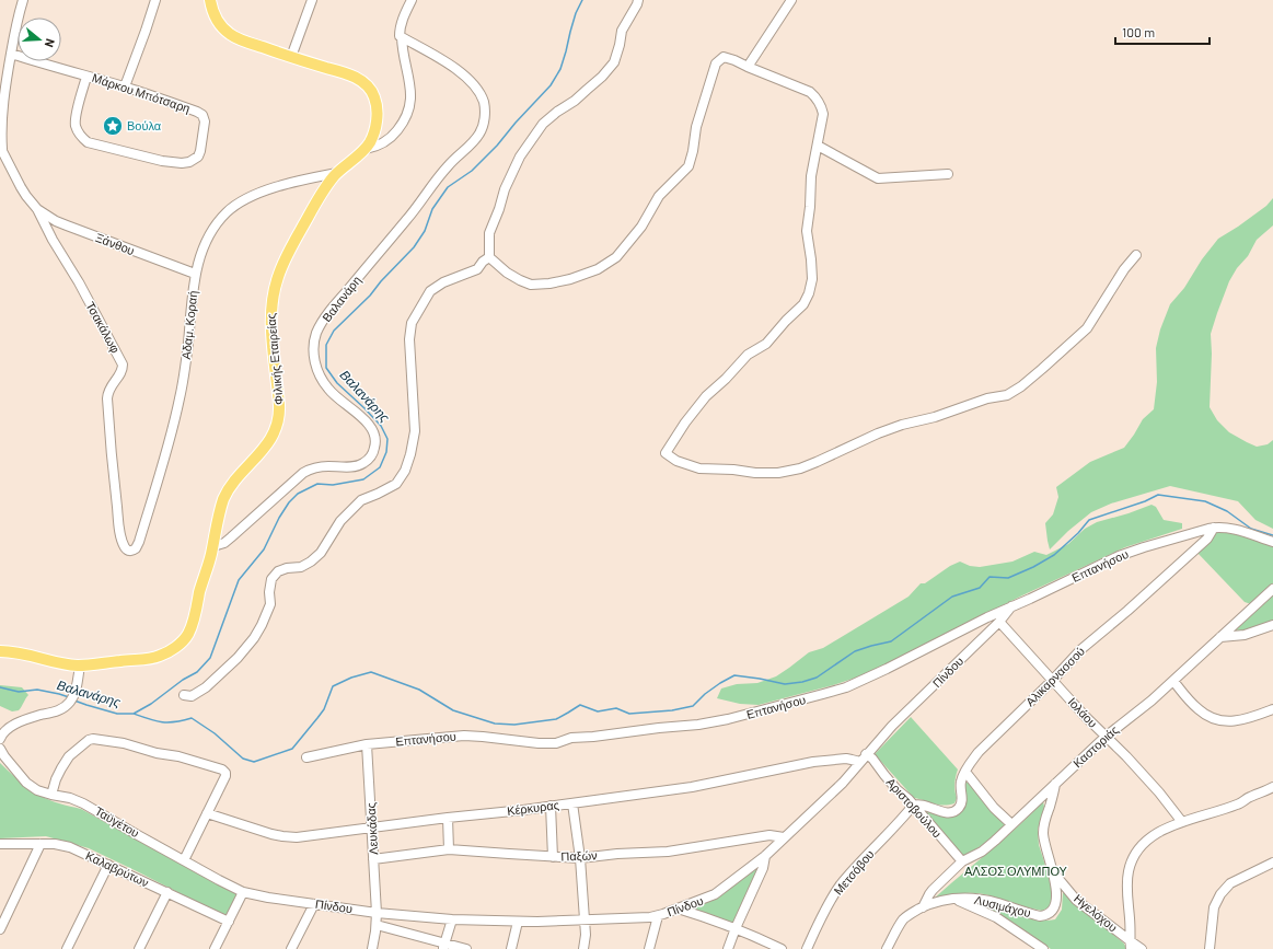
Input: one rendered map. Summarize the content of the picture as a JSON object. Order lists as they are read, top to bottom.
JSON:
{
  "streets": {
    "main road": ["Φιλικής Εταιρείας"],
    "street": [
      "Μάρκου Μπότσαρη",
      "Ξάνθου",
      "Βαλανάρη",
      "Αδαμ. Κοραή",
      "Τσακάλωφ",
      "Επτανήσου",
      "Πίνδου",
      "Αλικαρνασσού",
      "Ιολάου",
      "Καστοριάς",
      "Κέρκυρας",
      "Αριστοβούλου",
      "Ταϋγέτου",
      "Λευκάδας",
      "Παξών",
      "Καλαβρύτων",
      "Μετσόβου",
      "Λυσιμάχου",
      "Ηγελόχου"
    ]
  },
  "crossings": [
    ["Ξάνθου", "Αδαμ. Κοραή"],
    ["Ξάνθου", "Τσακάλωφ"],
    ["Βαλανάρη", "Φιλικής Εταιρείας"],
    ["Αδαμ. Κοραή", "Τσακάλωφ"],
    ["Αδαμ. Κοραή", "Φιλικής Εταιρείας"],
    ["Επτανήσου", "Πίνδου"],
    ["Επτανήσου", "Αλικαρνασσού"],
    ["Επτανήσου", "Λευκάδας"],
    ["Πίνδου", "Ιολάου"],
    ["Πίνδου", "Κέρκυρας"],
    ["Πίνδου", "Αριστοβούλου"],
    ["Πίνδου", "Ταϋγέτου"],
    ["Πίνδου", "Λευκάδας"],
    ["Πίνδου", "Παξών"],
    ["Αλικαρνασσού", "Ιολάου"],
    ["Αλικαρνασσού", "Αριστοβούλου"],
    ["Αλικαρνασσού", "Μετσόβου"],
    ["Ιολάου", "Καστοριάς"],
    ["Καστοριάς", "Αριστοβούλου"],
    ["Καστοριάς", "Λυσιμάχου"],
    ["Κέρκυρας", "Λευκάδας"],
    ["Αριστοβούλου", "Μετσόβου"],
    ["Λευκάδας", "Παξών"],
    ["Λυσιμάχου", "Ηγελόχου"]
  ],
  "water": ["Βαλανάρης"],
  "parks": ["ΑΛΣΟΣ ΟΛΥΜΠΟΥ"],
  "places": {
    "place": ["Βούλα"]
  },
  "scale_bar": "100 m",
  "north": "right"
}
